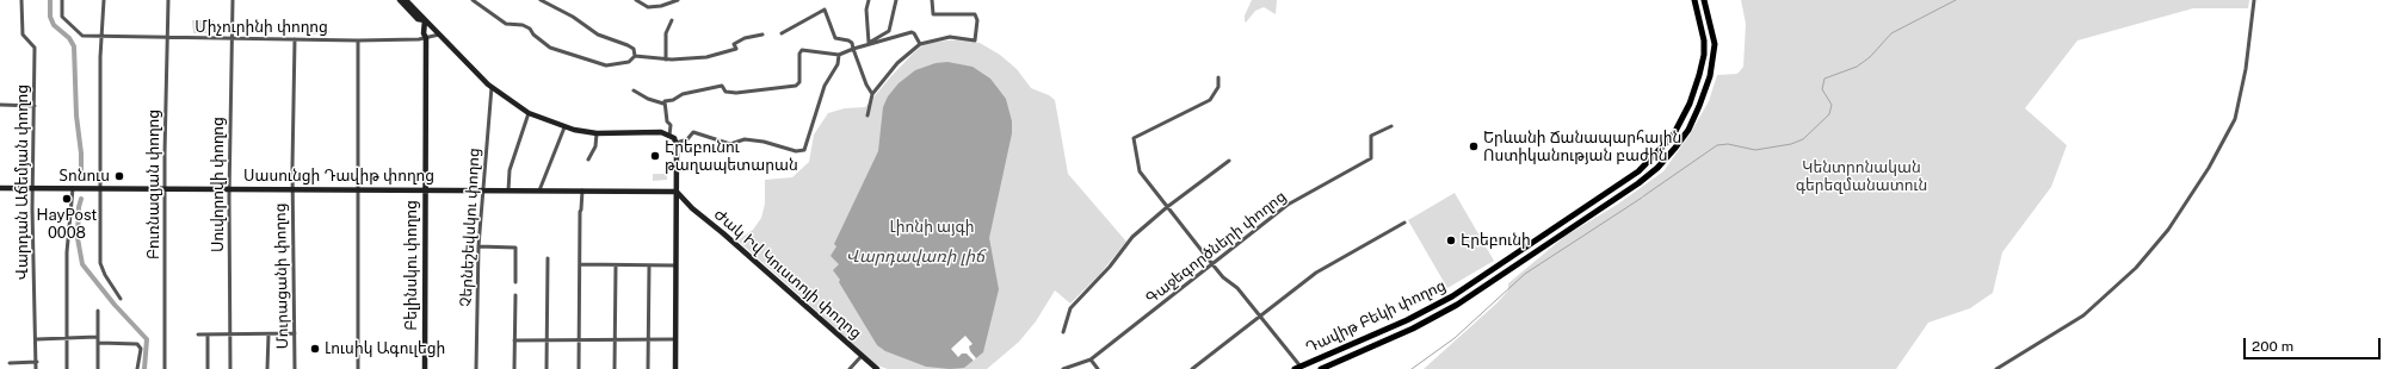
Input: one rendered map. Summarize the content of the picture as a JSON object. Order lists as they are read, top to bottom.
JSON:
{
  "streets": {
    "main road": [
      "Սասունցի Դավիթ փողոց",
      "Բելինսկու փողոց",
      "Ժակ Իվ Կուստոյի փողոց",
      "Դավիթ Բեկի փողոց"
    ],
    "street": [
      "Միչուրինի փողոց",
      "Վարդան Աճեմյան փողոց",
      "Բուռնազյան փողոց",
      "Սուվորովի փողոց",
      "Չերնեշեվսկու փողոց",
      "Գաջեգործների փողոց",
      "Մուրացանի փողոց"
    ]
  },
  "crossings": [
    ["Միչուրինի փողոց", "Բուռնազյան փողոց"],
    ["Միչուրինի փողոց", "Սուվորովի փողոց"],
    ["Միչուրինի փողոց", "Բելինսկու փողոց"],
    ["Միչուրինի փողոց", "Մուրացանի փողոց"],
    ["Սասունցի Դավիթ փողոց", "Վարդան Աճեմյան փողոց"],
    ["Սասունցի Դավիթ փողոց", "Բուռնազյան փողոց"],
    ["Սասունցի Դավիթ փողոց", "Սուվորովի փողոց"],
    ["Սասունցի Դավիթ փողոց", "Չերնեշեվսկու փողոց"],
    ["Սասունցի Դավիթ փողոց", "Բելինսկու փողոց"],
    ["Սասունցի Դավիթ փողոց", "Ժակ Իվ Կուստոյի փողոց"],
    ["Սասունցի Դավիթ փողոց", "Մուրացանի փողոց"]
  ],
  "water": ["Վարդավառի լիճ"],
  "parks": ["Կենտրոնական գերեզմանատուն", "Լիոնի այգի"],
  "places": [
    "Երևանի Ճանապարհային Ոստիկանության բաժին",
    "Էրեբունու թաղապետարան",
    "Տոնուս",
    "HayPost 0008",
    "Էրեբունի",
    "Լուսիկ Ագուլեցի"
  ],
  "scale_bar": "200 m"
}
